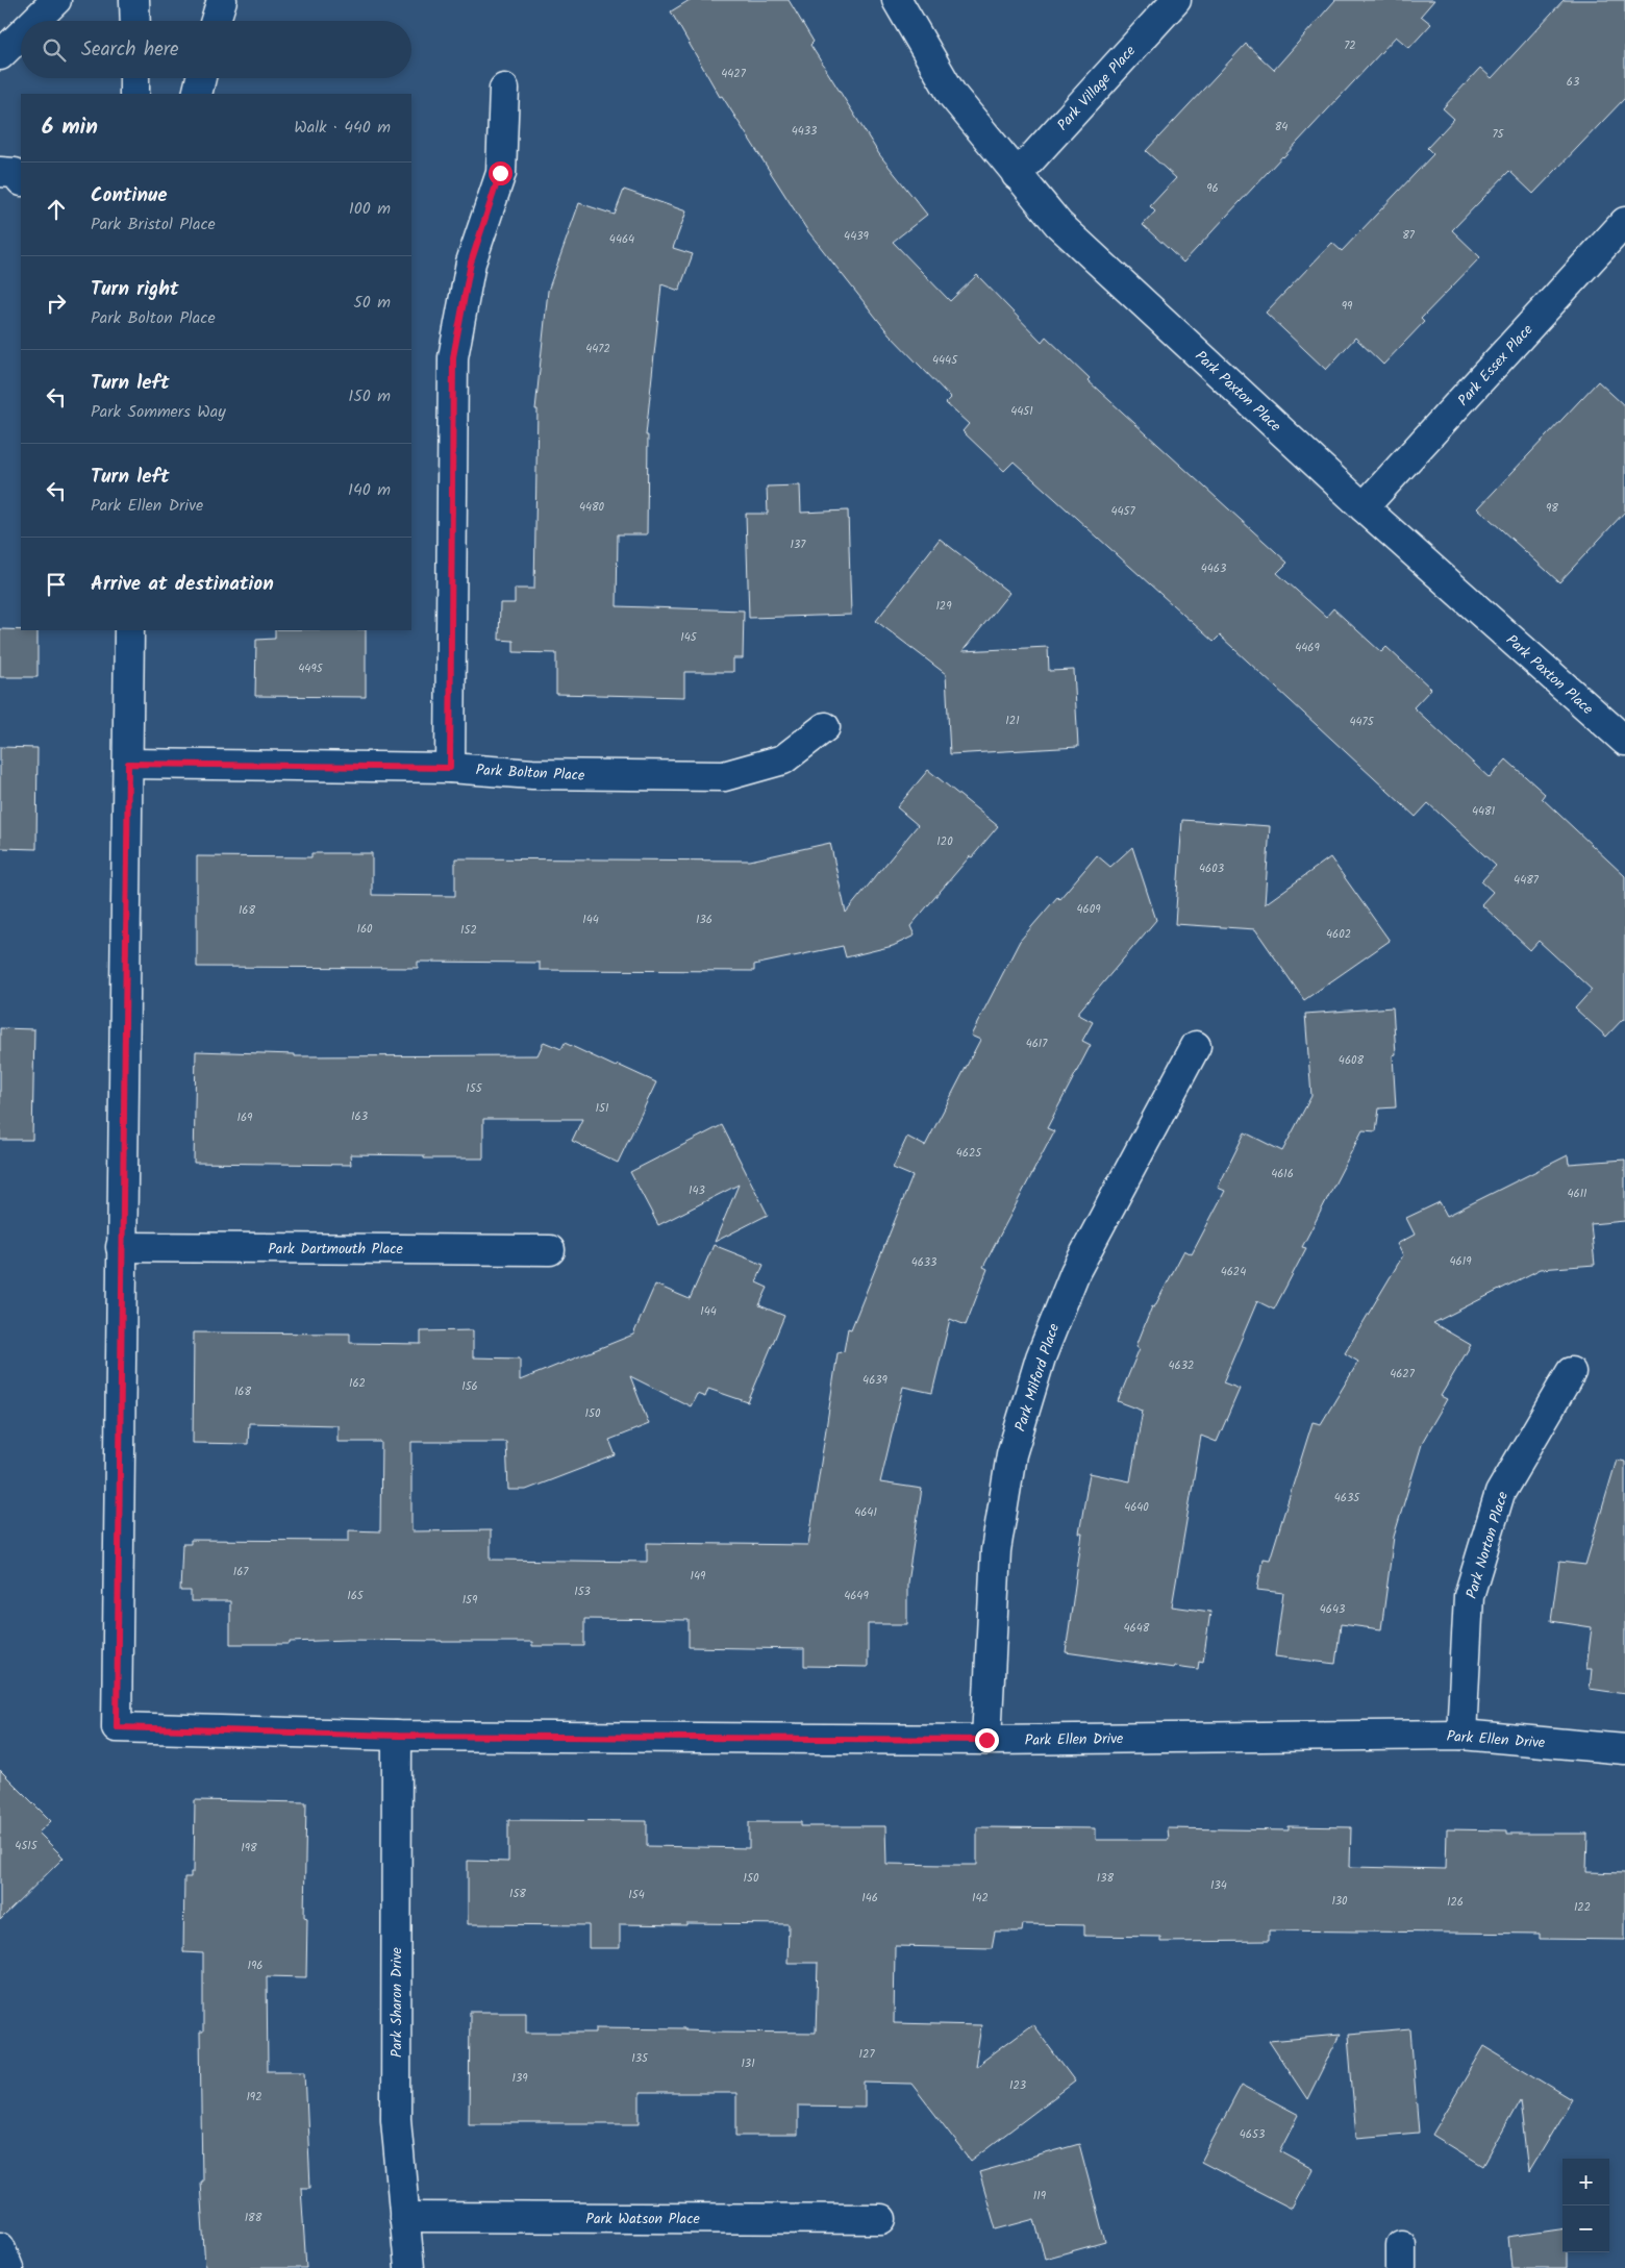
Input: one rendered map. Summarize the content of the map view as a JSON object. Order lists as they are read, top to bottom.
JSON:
{
  "streets": {
    "street": [
      "Park Village Place",
      "Park Essex Place",
      "Park Paxton Place",
      "Park Bolton Place",
      "Park Dartmouth Place",
      "Park Milford Place",
      "Park Norton Place",
      "Park Ellen Drive",
      "Park Sharon Drive",
      "Park Watson Place"
    ]
  },
  "crossings": [
    ["Park Village Place", "Park Paxton Place"],
    ["Park Essex Place", "Park Paxton Place"],
    ["Park Dartmouth Place", "Park Ellen Drive"],
    ["Park Milford Place", "Park Ellen Drive"],
    ["Park Norton Place", "Park Ellen Drive"],
    ["Park Ellen Drive", "Park Sharon Drive"],
    ["Park Sharon Drive", "Park Watson Place"]
  ],
  "house_numbers": [
    "72",
    "4427",
    "63",
    "84",
    "4433",
    "75",
    "96",
    "87",
    "4439",
    "4464",
    "99",
    "4472",
    "4445",
    "4451",
    "4480",
    "98",
    "4457",
    "137",
    "4463",
    "129",
    "145",
    "4469",
    "4495",
    "121",
    "4475",
    "4481",
    "120",
    "4603",
    "4487",
    "4609",
    "168",
    "144",
    "136",
    "160",
    "152",
    "4602",
    "4617",
    "4608",
    "155",
    "151",
    "163",
    "169",
    "4625",
    "4616",
    "143",
    "4611",
    "4619",
    "4633",
    "4624",
    "144",
    "4632",
    "4627",
    "4639",
    "162",
    "156",
    "168",
    "150",
    "4635",
    "4640",
    "4641",
    "167",
    "149",
    "153",
    "165",
    "4649",
    "159",
    "4643",
    "4648",
    "4515",
    "198",
    "150",
    "138",
    "134",
    "158",
    "154",
    "146",
    "142",
    "130",
    "126",
    "122",
    "196",
    "127",
    "135",
    "131",
    "139",
    "123",
    "192",
    "4653",
    "119",
    "188"
  ],
  "page": {
    "search": "Search here",
    "heading": ["6 min", "Walk · 440 m"],
    "list": [
      ["Continue", "Park Bristol Place", "100 m"],
      ["Turn right", "Park Bolton Place", "50 m"],
      ["Turn left", "Park Sommers Way", "150 m"],
      ["Turn left", "Park Ellen Drive", "140 m"],
      "Arrive at destination"
    ],
    "map_buttons": ["+", "−"]
  }
}
